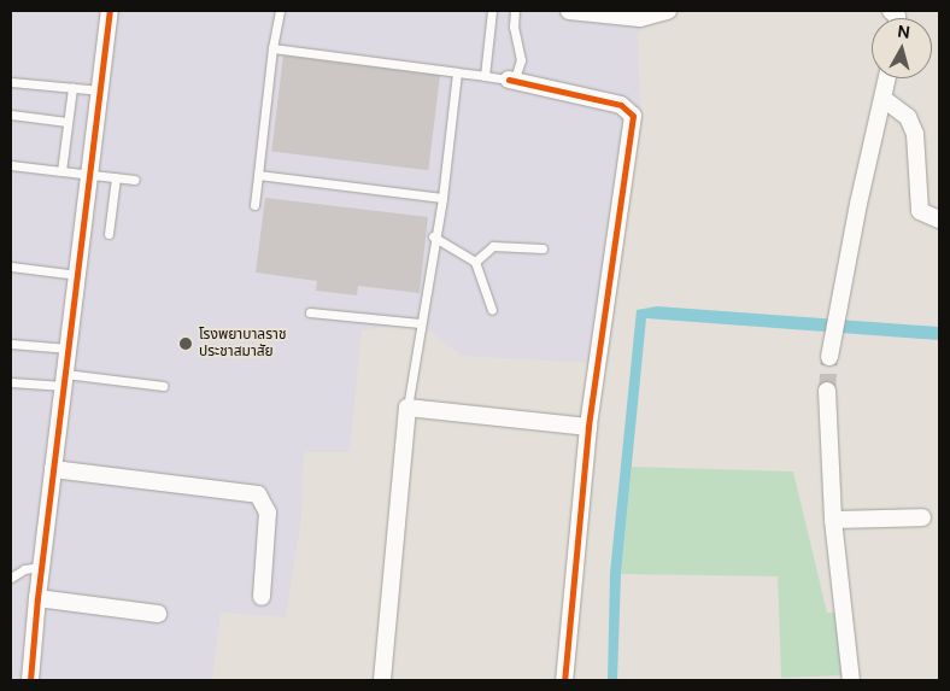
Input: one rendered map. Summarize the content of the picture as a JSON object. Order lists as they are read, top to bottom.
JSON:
{
  "places": ["โรงพยาบาลราช ประชาสมาสัย"],
  "north": "top"
}
